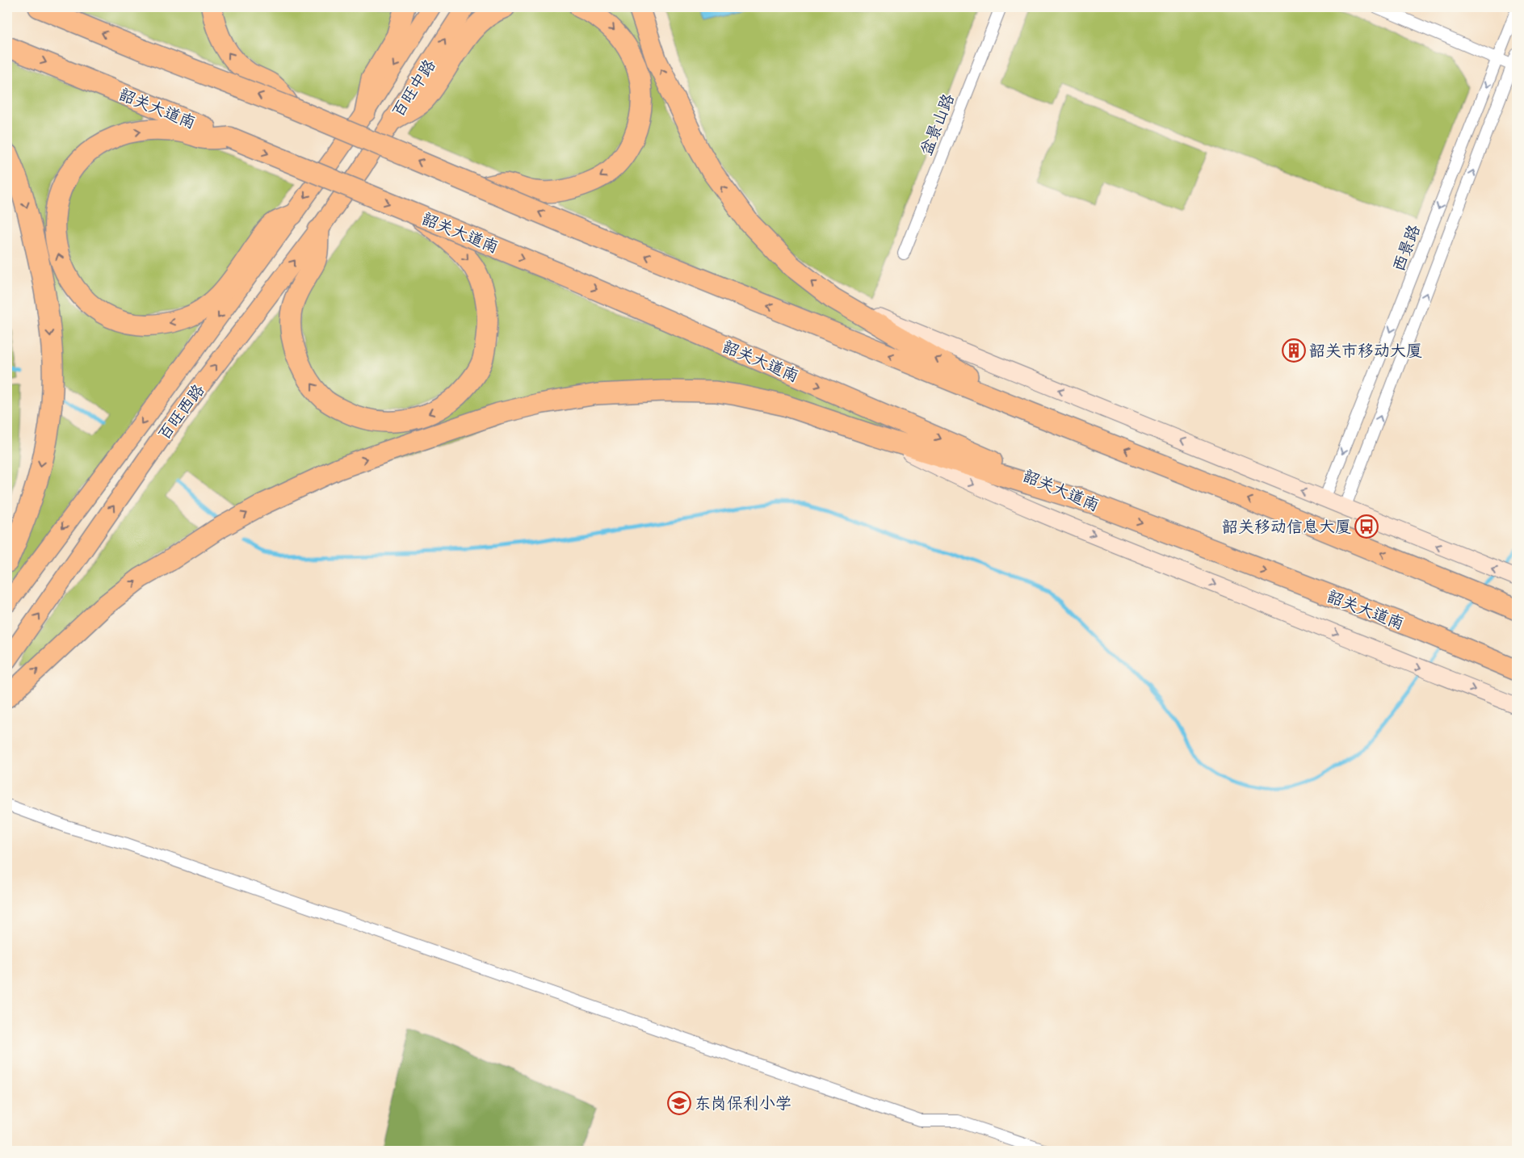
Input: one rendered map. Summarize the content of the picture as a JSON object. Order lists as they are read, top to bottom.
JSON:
{
  "streets": {
    "highway": ["韶关大道南"],
    "main road": ["百旺中路", "百旺西路"],
    "street": ["盆景山路", "西景路"]
  },
  "crossings": [
    ["百旺中路", "百旺西路"]
  ],
  "places": {
    "building": ["韶关市移动大厦"],
    "bus stop": ["韶关移动信息大厦"],
    "school or university": ["东岗保利小学"]
  }
}
